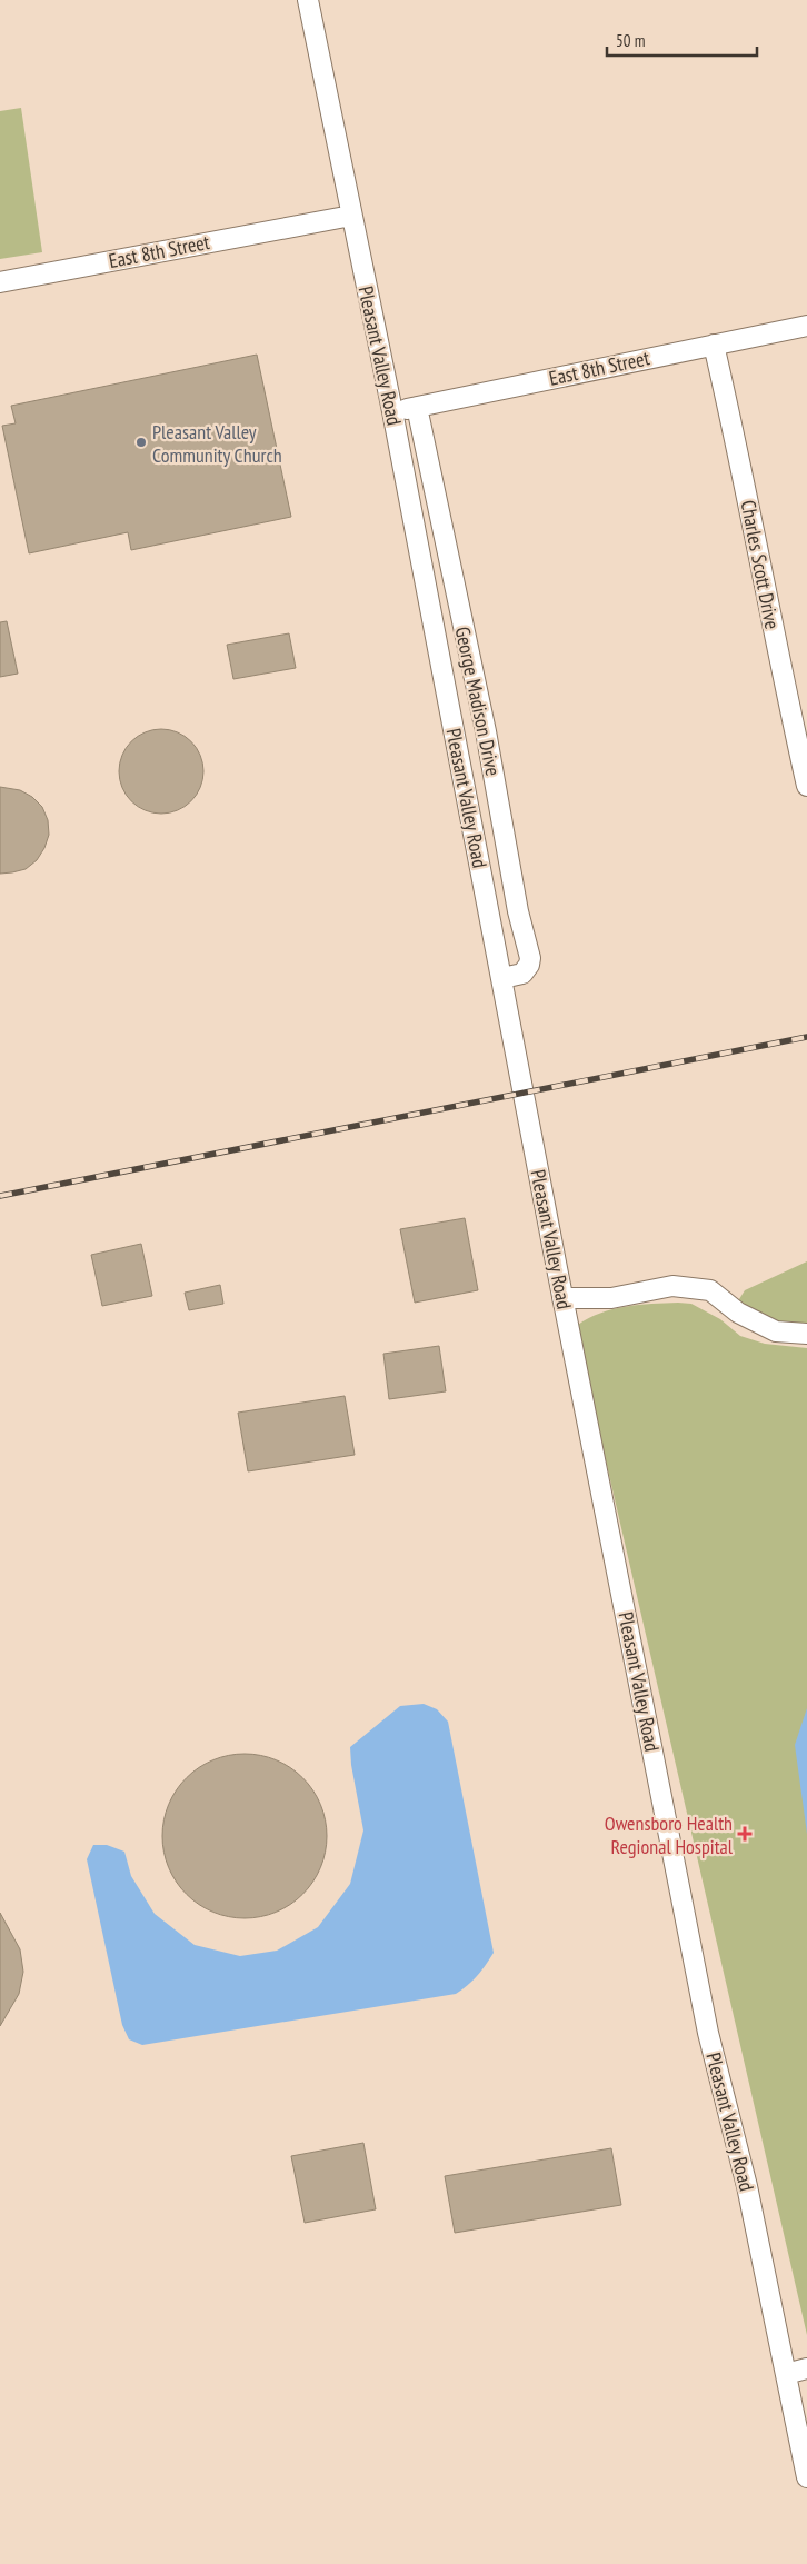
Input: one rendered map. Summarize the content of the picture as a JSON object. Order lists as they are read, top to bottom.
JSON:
{
  "streets": {
    "street": [
      "East 8th Street",
      "Pleasant Valley Road",
      "Charles Scott Drive",
      "George Madison Drive"
    ]
  },
  "crossings": [
    ["East 8th Street", "Pleasant Valley Road"],
    ["East 8th Street", "Charles Scott Drive"],
    ["East 8th Street", "George Madison Drive"],
    ["Pleasant Valley Road", "George Madison Drive"]
  ],
  "places": {
    "other": ["Pleasant Valley Community Church"],
    "health": ["Owensboro Health Regional Hospital"]
  },
  "scale_bar": "50 m"
}
